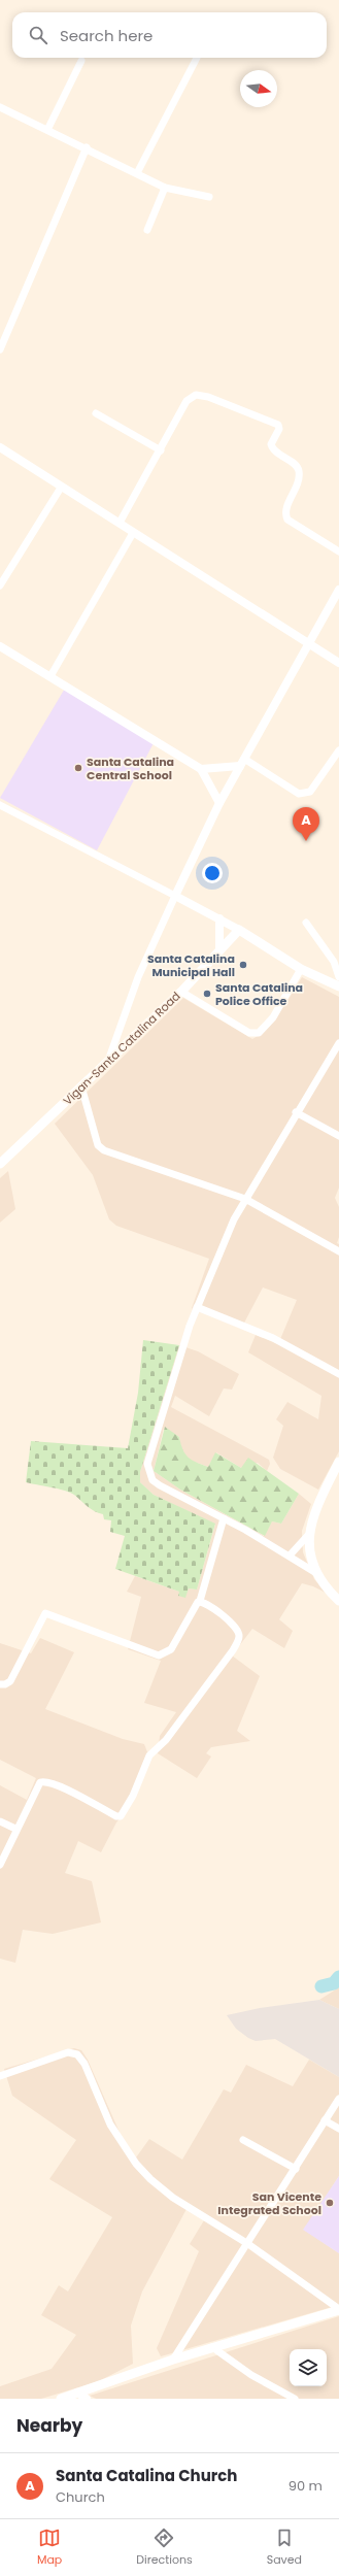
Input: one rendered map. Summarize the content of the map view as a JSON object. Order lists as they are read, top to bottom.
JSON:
{
  "streets": {
    "main road": ["Vigan-Santa Catalina Road"]
  },
  "places": [
    "Santa Catalina Central School",
    "Santa Catalina Municipal Hall",
    "Santa Catalina Police Office",
    "San Vicente Integrated School"
  ],
  "north": "right",
  "page": {
    "search": "Search here",
    "pins": "A",
    "heading": "Nearby",
    "list": [
      {
        "mark": "A",
        "name": "Santa Catalina Church",
        "note": "Church",
        "value": "90 m"
      }
    ],
    "nav": ["Map", "Directions", "Saved"]
  }
}
